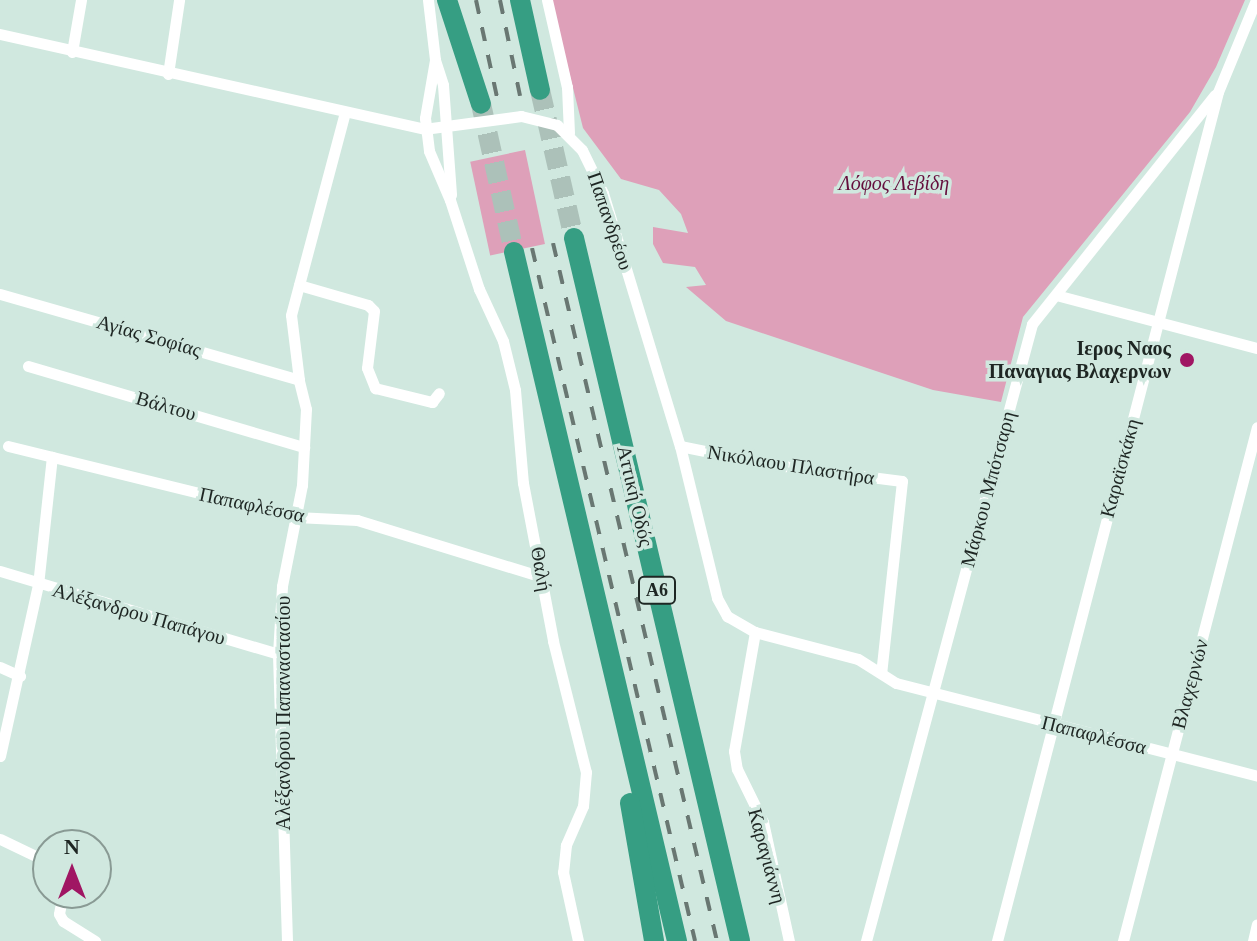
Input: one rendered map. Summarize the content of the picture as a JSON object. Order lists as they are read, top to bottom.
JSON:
{
  "streets": {
    "highway": ["Αττική Οδός", "Α6"],
    "street": [
      "Παπανδρέου",
      "Αγίας Σοφίας",
      "Βάλτου",
      "Νικόλαου Πλαστήρα",
      "Καραϊσκάκη",
      "Μάρκου Μπότσαρη",
      "Παπαφλέσσα",
      "Θαλή",
      "Αλέξανδρου Παπάγου",
      "Βλαχερνών",
      "Αλέξανδρου Παπαναστασίου",
      "Καραγιάννη"
    ]
  },
  "crossings": [
    ["Παπανδρέου", "Νικόλαου Πλαστήρα"],
    ["Παπανδρέου", "Μάρκου Μπότσαρη"],
    ["Παπανδρέου", "Παπαφλέσσα"],
    ["Παπανδρέου", "Καραγιάννη"],
    ["Αγίας Σοφίας", "Αλέξανδρου Παπαναστασίου"],
    ["Βάλτου", "Αλέξανδρου Παπαναστασίου"],
    ["Καραϊσκάκη", "Μάρκου Μπότσαρη"],
    ["Καραϊσκάκη", "Παπαφλέσσα"],
    ["Μάρκου Μπότσαρη", "Παπαφλέσσα"],
    ["Παπαφλέσσα", "Θαλή"],
    ["Παπαφλέσσα", "Βλαχερνών"],
    ["Παπαφλέσσα", "Αλέξανδρου Παπαναστασίου"],
    ["Αλέξανδρου Παπάγου", "Αλέξανδρου Παπαναστασίου"]
  ],
  "parks": ["Λόφος Λεβίδη"],
  "places": ["Ιερος Ναος Παναγιας Βλαχερνων"],
  "north": "top"
}
